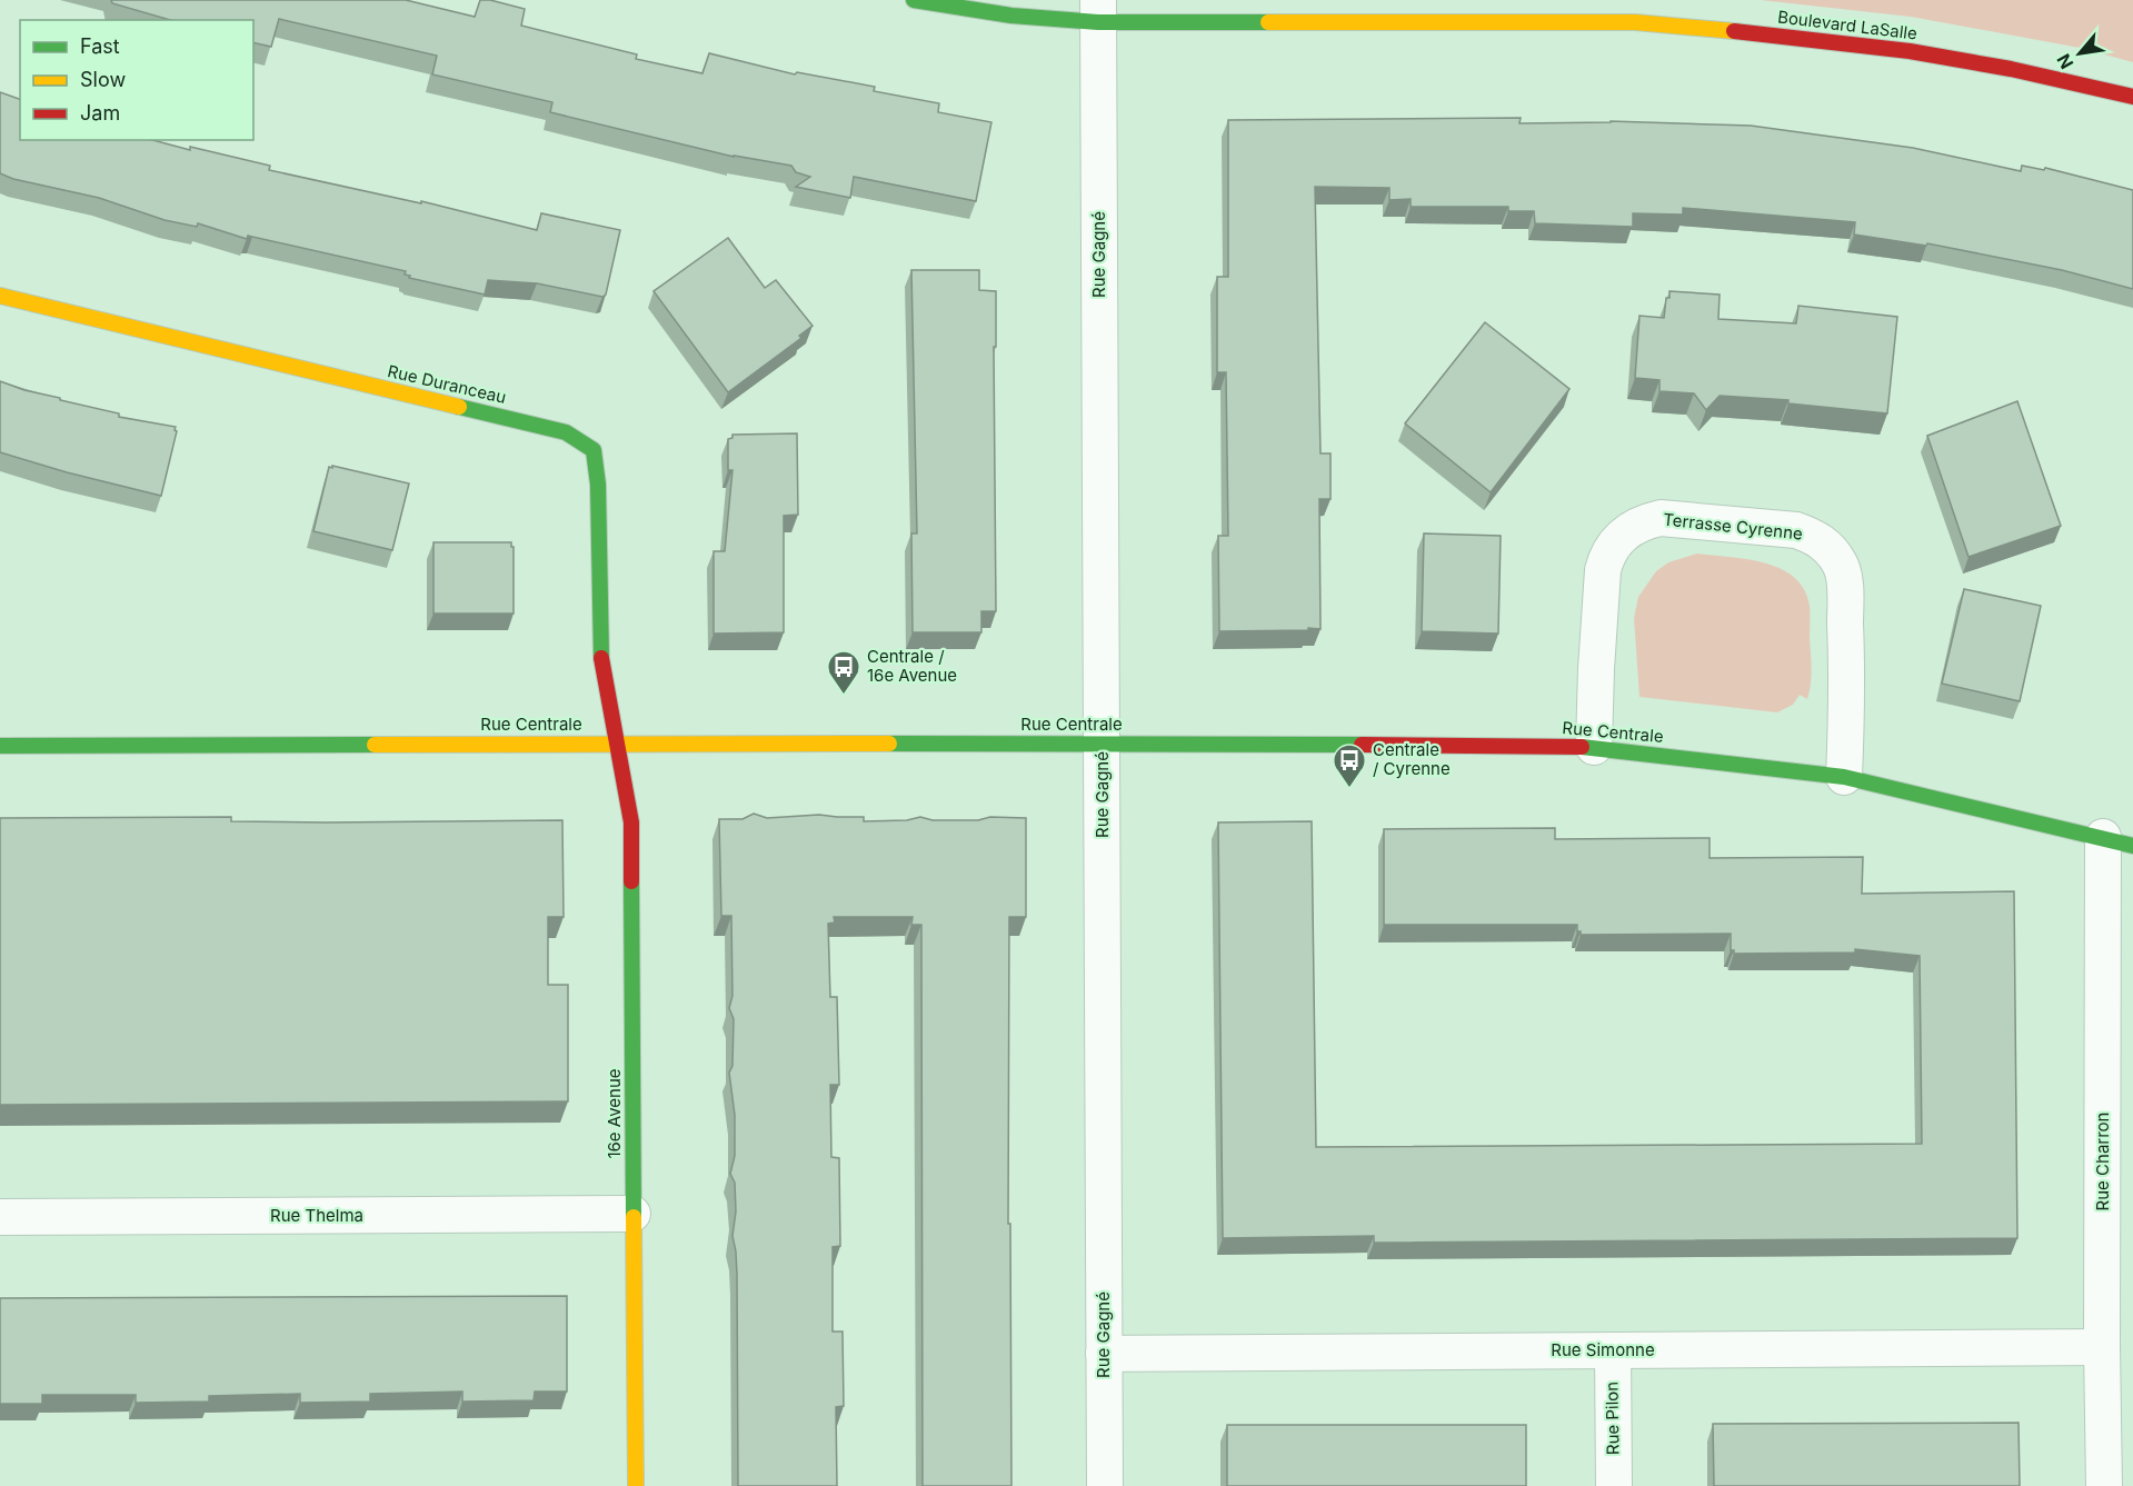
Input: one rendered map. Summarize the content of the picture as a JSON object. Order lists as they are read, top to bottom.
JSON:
{
  "streets": {
    "street": [
      "Boulevard LaSalle",
      "Rue Gagné",
      "Rue Duranceau",
      "Terrasse Cyrenne",
      "Rue Centrale",
      "16e Avenue",
      "Rue Charron",
      "Rue Thelma",
      "Rue Simonne",
      "Rue Pilon"
    ]
  },
  "crossings": [
    ["Boulevard LaSalle", "Rue Gagné"],
    ["Rue Gagné", "Rue Centrale"],
    ["Rue Gagné", "Rue Simonne"],
    ["Rue Duranceau", "Rue Centrale"],
    ["Rue Duranceau", "16e Avenue"],
    ["Terrasse Cyrenne", "Rue Centrale"],
    ["Rue Centrale", "16e Avenue"],
    ["Rue Centrale", "Rue Charron"],
    ["16e Avenue", "Rue Thelma"],
    ["Rue Charron", "Rue Simonne"],
    ["Rue Simonne", "Rue Pilon"]
  ],
  "places": {
    "bus stop": ["Centrale / 16e Avenue", "Centrale / Cyrenne"]
  },
  "legend": ["Fast", "Slow", "Jam"],
  "north": "bottom left"
}
